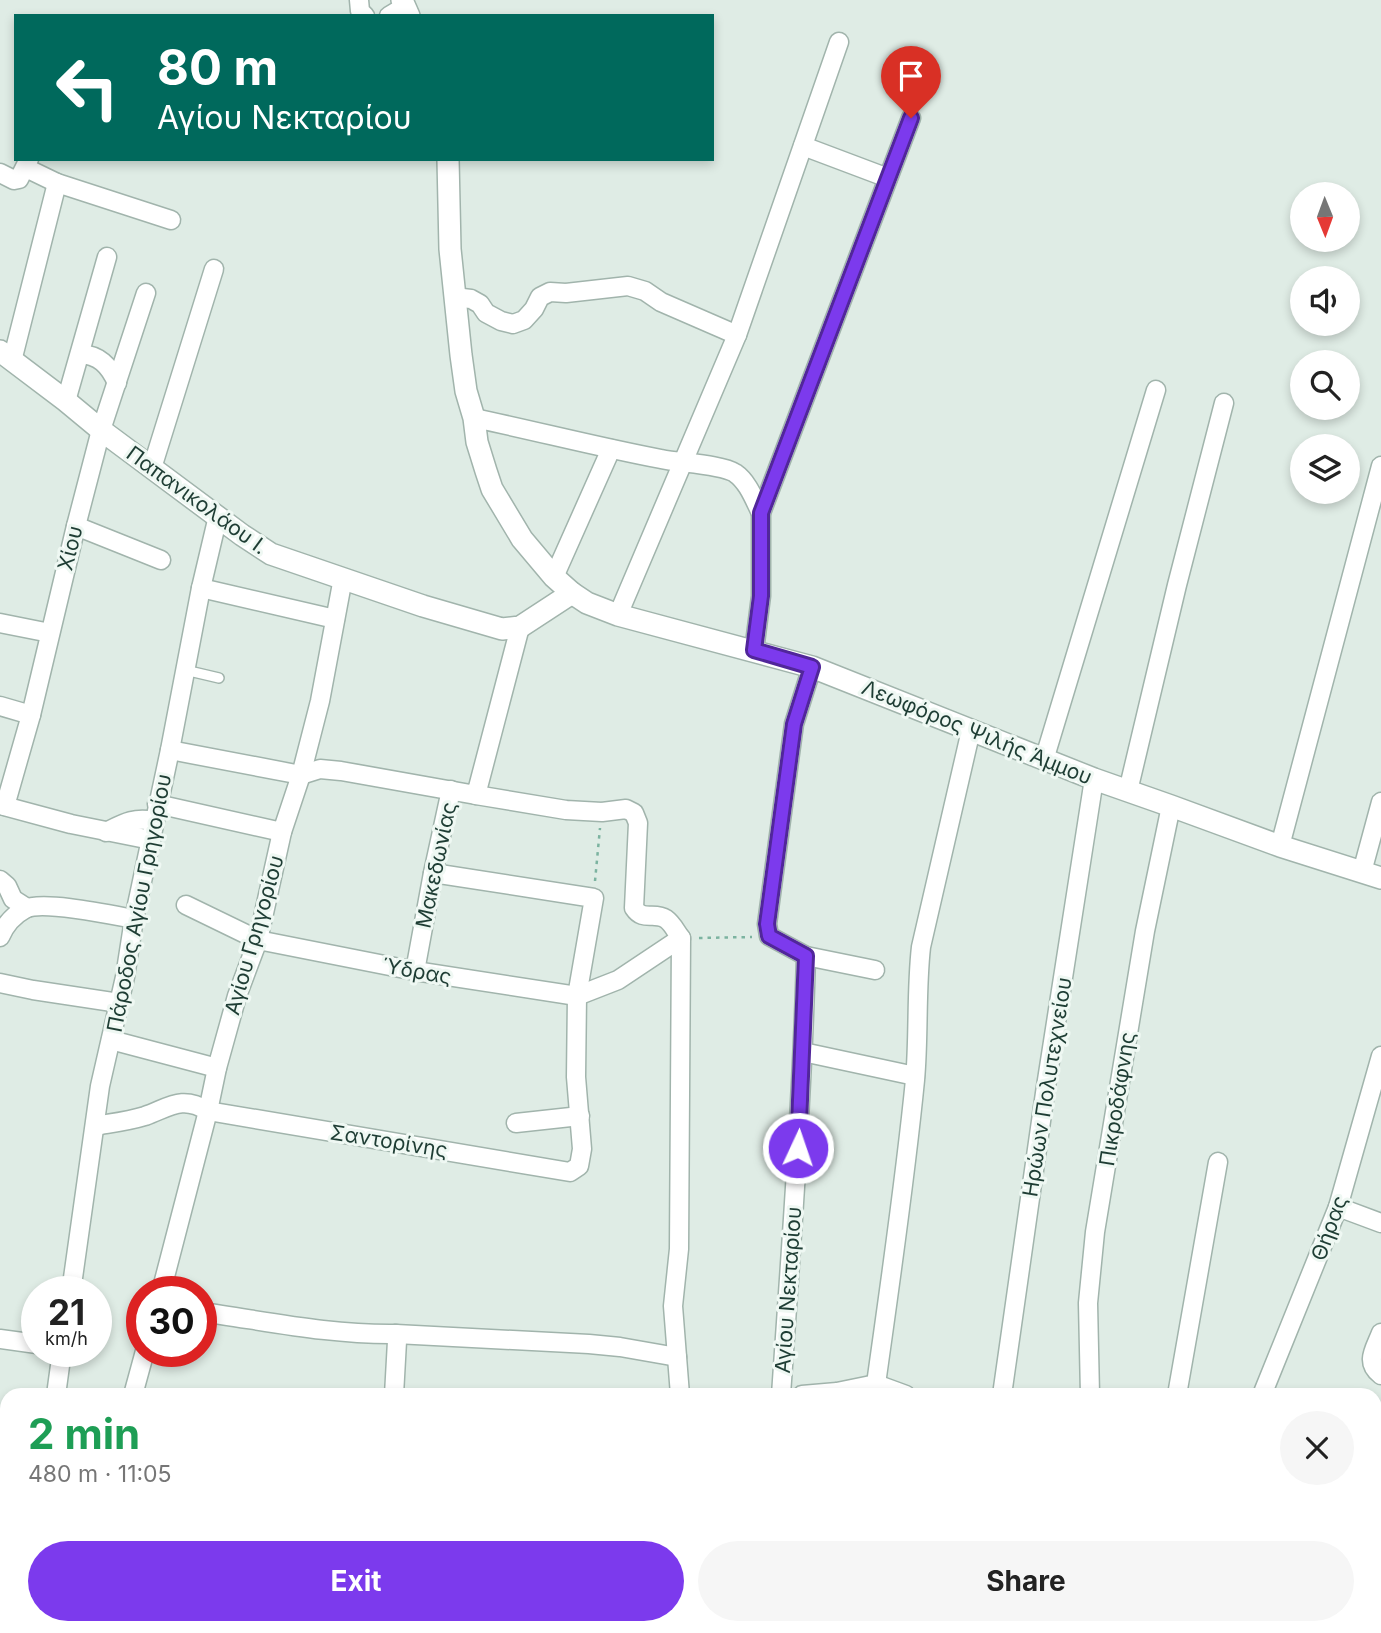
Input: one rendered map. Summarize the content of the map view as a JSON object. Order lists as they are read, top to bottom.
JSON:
{
  "streets": {
    "street": [
      "Παπανικολάου Ι.",
      "Χίου",
      "Λεωφόρος Ψιλής Άμμου",
      "Μακεδωνίας",
      "Πάροδος Αγίου Γρηγορίου",
      "Αγίου Γρηγορίου",
      "Ύδρας",
      "Ηρώων Πολυτεχνείου",
      "Πικροδάφνης",
      "Σαντορίνης",
      "Θήρας",
      "Αγίου Νεκταρίου"
    ]
  },
  "crossings": [
    ["Παπανικολάου Ι.", "Χίου"],
    ["Παπανικολάου Ι.", "Μακεδωνίας"],
    ["Παπανικολάου Ι.", "Πάροδος Αγίου Γρηγορίου"],
    ["Παπανικολάου Ι.", "Αγίου Γρηγορίου"],
    ["Λεωφόρος Ψιλής Άμμου", "Ηρώων Πολυτεχνείου"],
    ["Λεωφόρος Ψιλής Άμμου", "Πικροδάφνης"],
    ["Μακεδωνίας", "Ύδρας"],
    ["Πάροδος Αγίου Γρηγορίου", "Σαντορίνης"],
    ["Αγίου Γρηγορίου", "Ύδρας"],
    ["Αγίου Γρηγορίου", "Σαντορίνης"]
  ],
  "north": "bottom",
  "page": {
    "turn": ["80 m", "Αγίου Νεκταρίου"],
    "speed": "21 km/h",
    "limit": "30",
    "heading": ["2 min", "480 m · 11:05"],
    "buttons": ["Exit", "Share"]
  }
}
